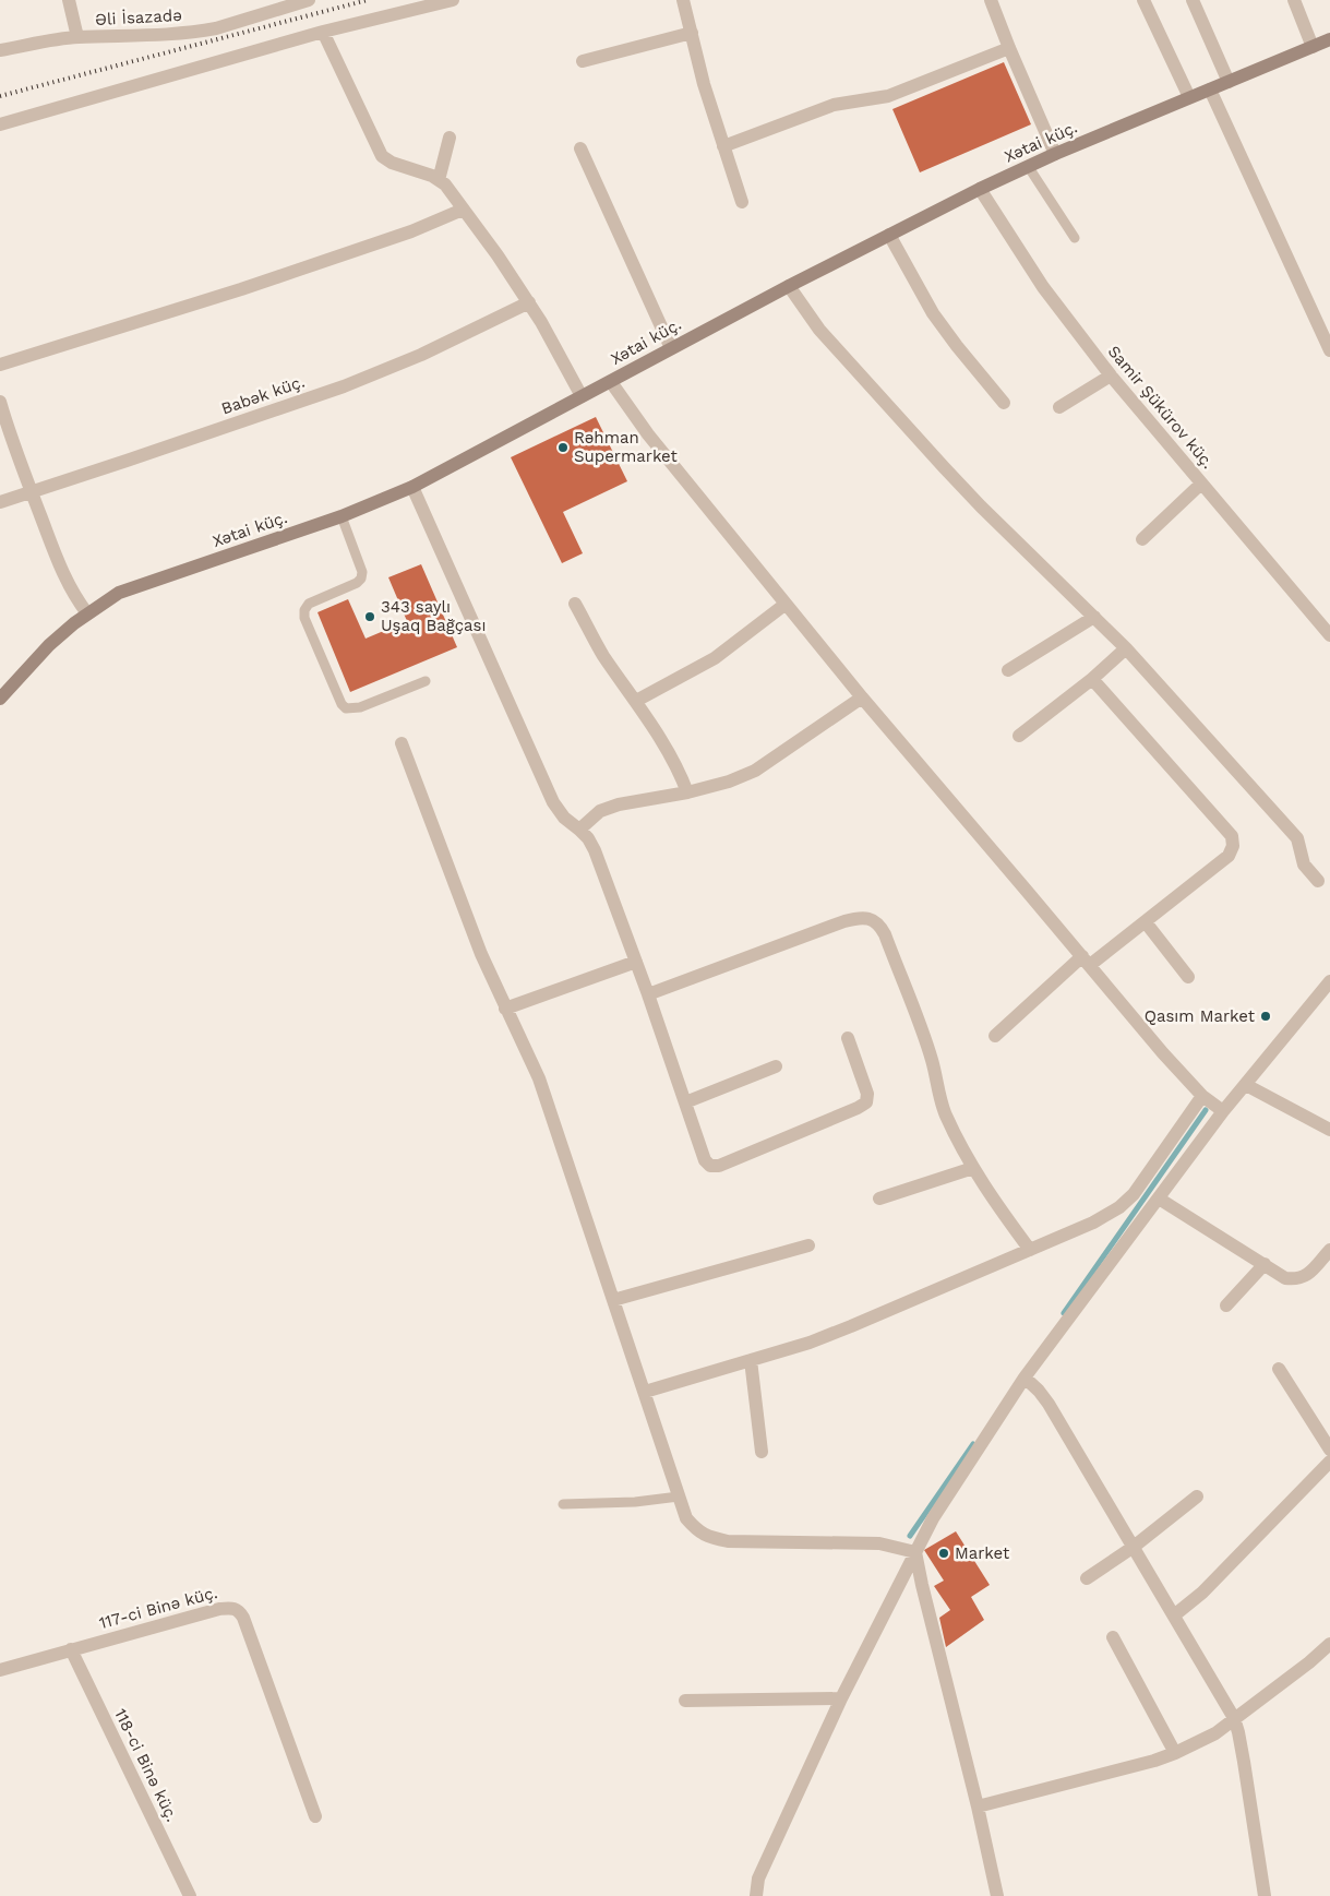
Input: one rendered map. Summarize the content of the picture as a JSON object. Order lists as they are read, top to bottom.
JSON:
{
  "streets": {
    "street": [
      "Əli İsazadə",
      "Xətai küç.",
      "Babək küç.",
      "Samir Şükürov küç.",
      "117-ci Binə küç.",
      "118-ci Binə küç."
    ]
  },
  "crossings": [
    ["Xətai küç.", "Samir Şükürov küç."],
    ["117-ci Binə küç.", "118-ci Binə küç."]
  ],
  "places": [
    "Rəhman Supermarket",
    "343 saylı Uşaq Bağçası",
    "Qasım Market",
    "Market"
  ]
}
